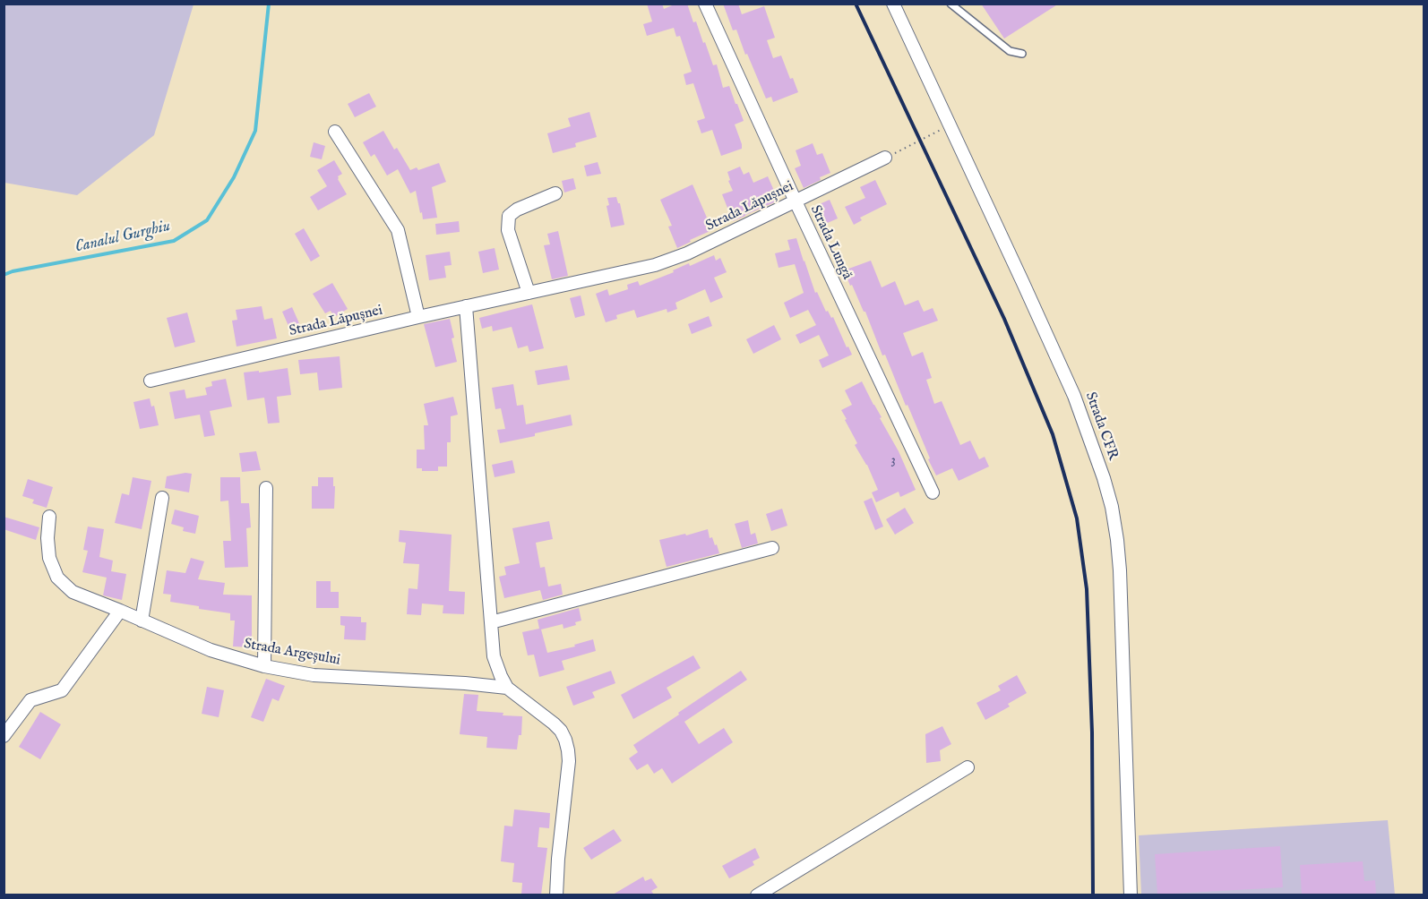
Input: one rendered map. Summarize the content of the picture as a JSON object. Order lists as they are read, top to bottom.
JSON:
{
  "streets": {
    "street": [
      "Strada Lăpușnei",
      "Strada Lungă",
      "Strada CFR",
      "Strada Argeșului"
    ]
  },
  "crossings": [
    ["Strada Lăpușnei", "Strada Lungă"]
  ],
  "water": ["Canalul Gurghiu"],
  "house_numbers": ["3"]
}
